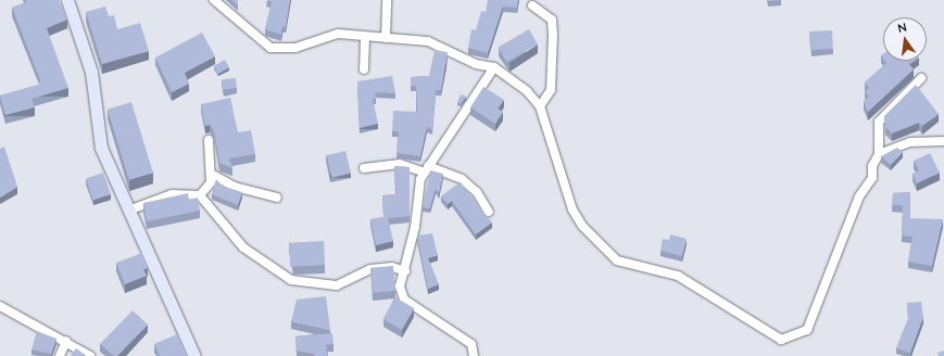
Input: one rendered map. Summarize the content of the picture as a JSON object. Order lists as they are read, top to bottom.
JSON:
{
  "north": "top"
}
